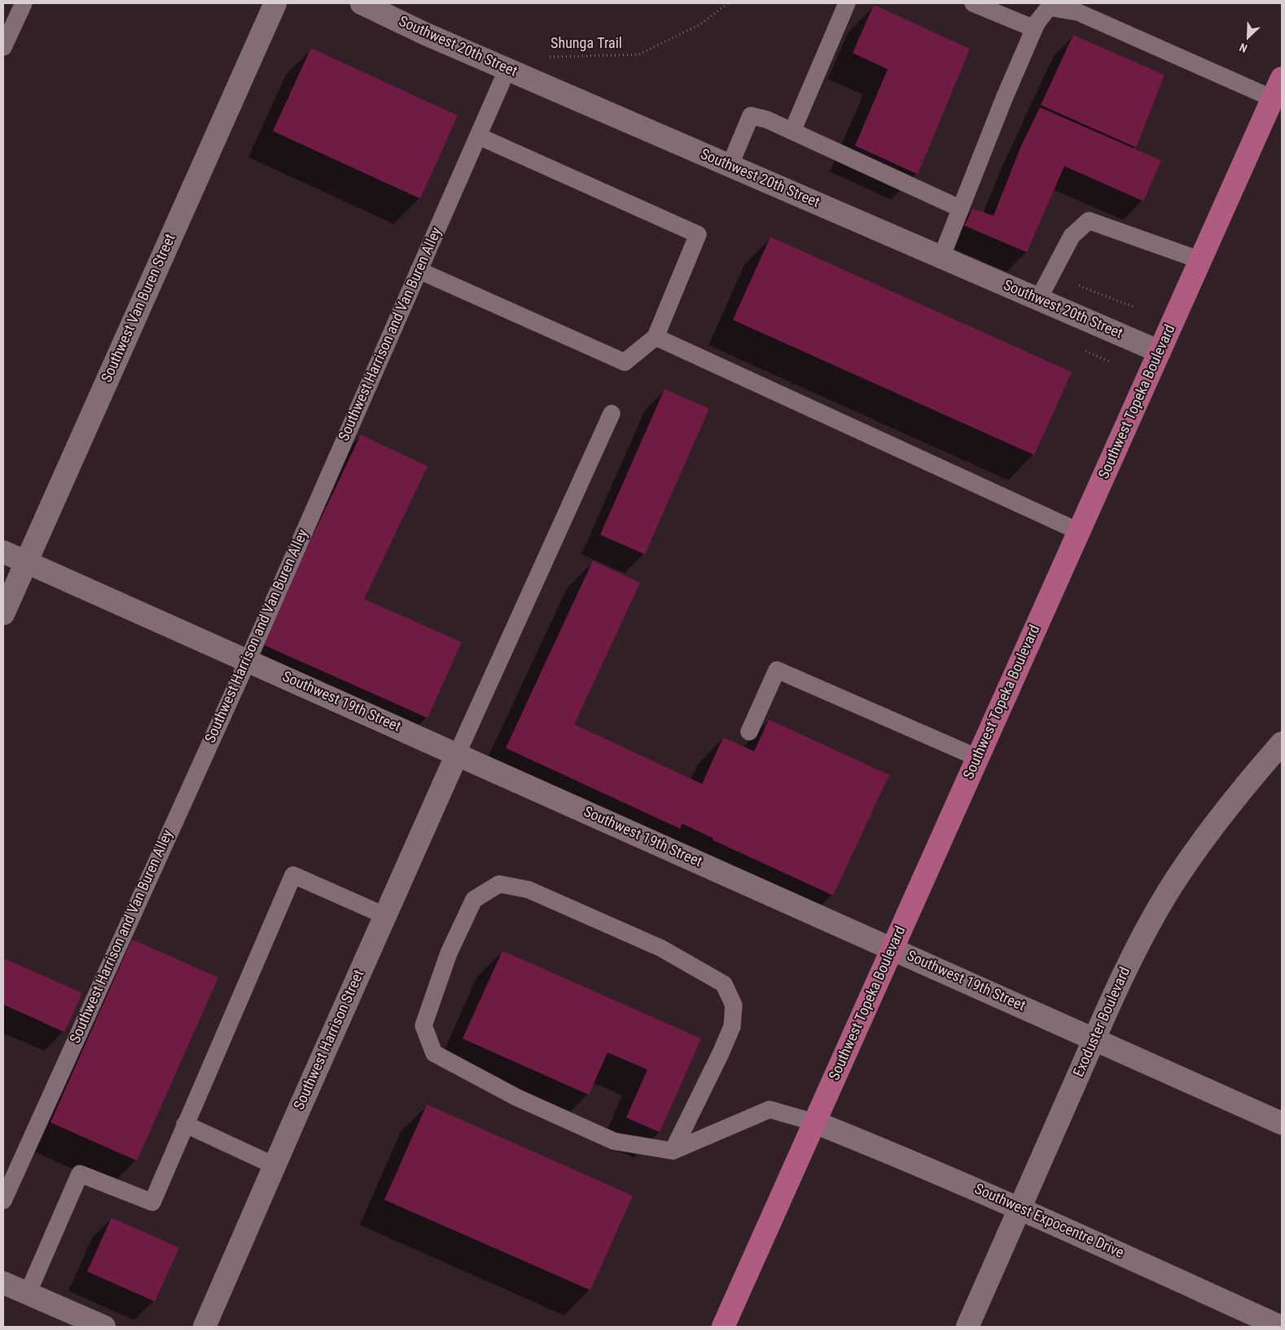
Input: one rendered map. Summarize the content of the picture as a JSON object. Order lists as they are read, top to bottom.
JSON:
{
  "streets": {
    "main road": ["Southwest Topeka Boulevard"],
    "street": [
      "Southwest 20th Street",
      "Southwest Van Buren Street",
      "Southwest 19th Street",
      "Exoduster Boulevard",
      "Southwest Harrison Street",
      "Southwest Expocentre Drive"
    ],
    "lane": ["Southwest Harrison and Van Buren Alley"],
    "path": ["Shunga Trail"]
  },
  "crossings": [
    ["Southwest 20th Street", "Southwest Harrison and Van Buren Alley"],
    ["Southwest 20th Street", "Southwest Topeka Boulevard"],
    ["Southwest Van Buren Street", "Southwest 19th Street"],
    ["Southwest Harrison and Van Buren Alley", "Southwest 19th Street"],
    ["Southwest Topeka Boulevard", "Southwest 19th Street"],
    ["Southwest Topeka Boulevard", "Southwest Expocentre Drive"],
    ["Southwest 19th Street", "Exoduster Boulevard"],
    ["Southwest 19th Street", "Southwest Harrison Street"],
    ["Exoduster Boulevard", "Southwest Expocentre Drive"]
  ],
  "north": "bottom left"
}
